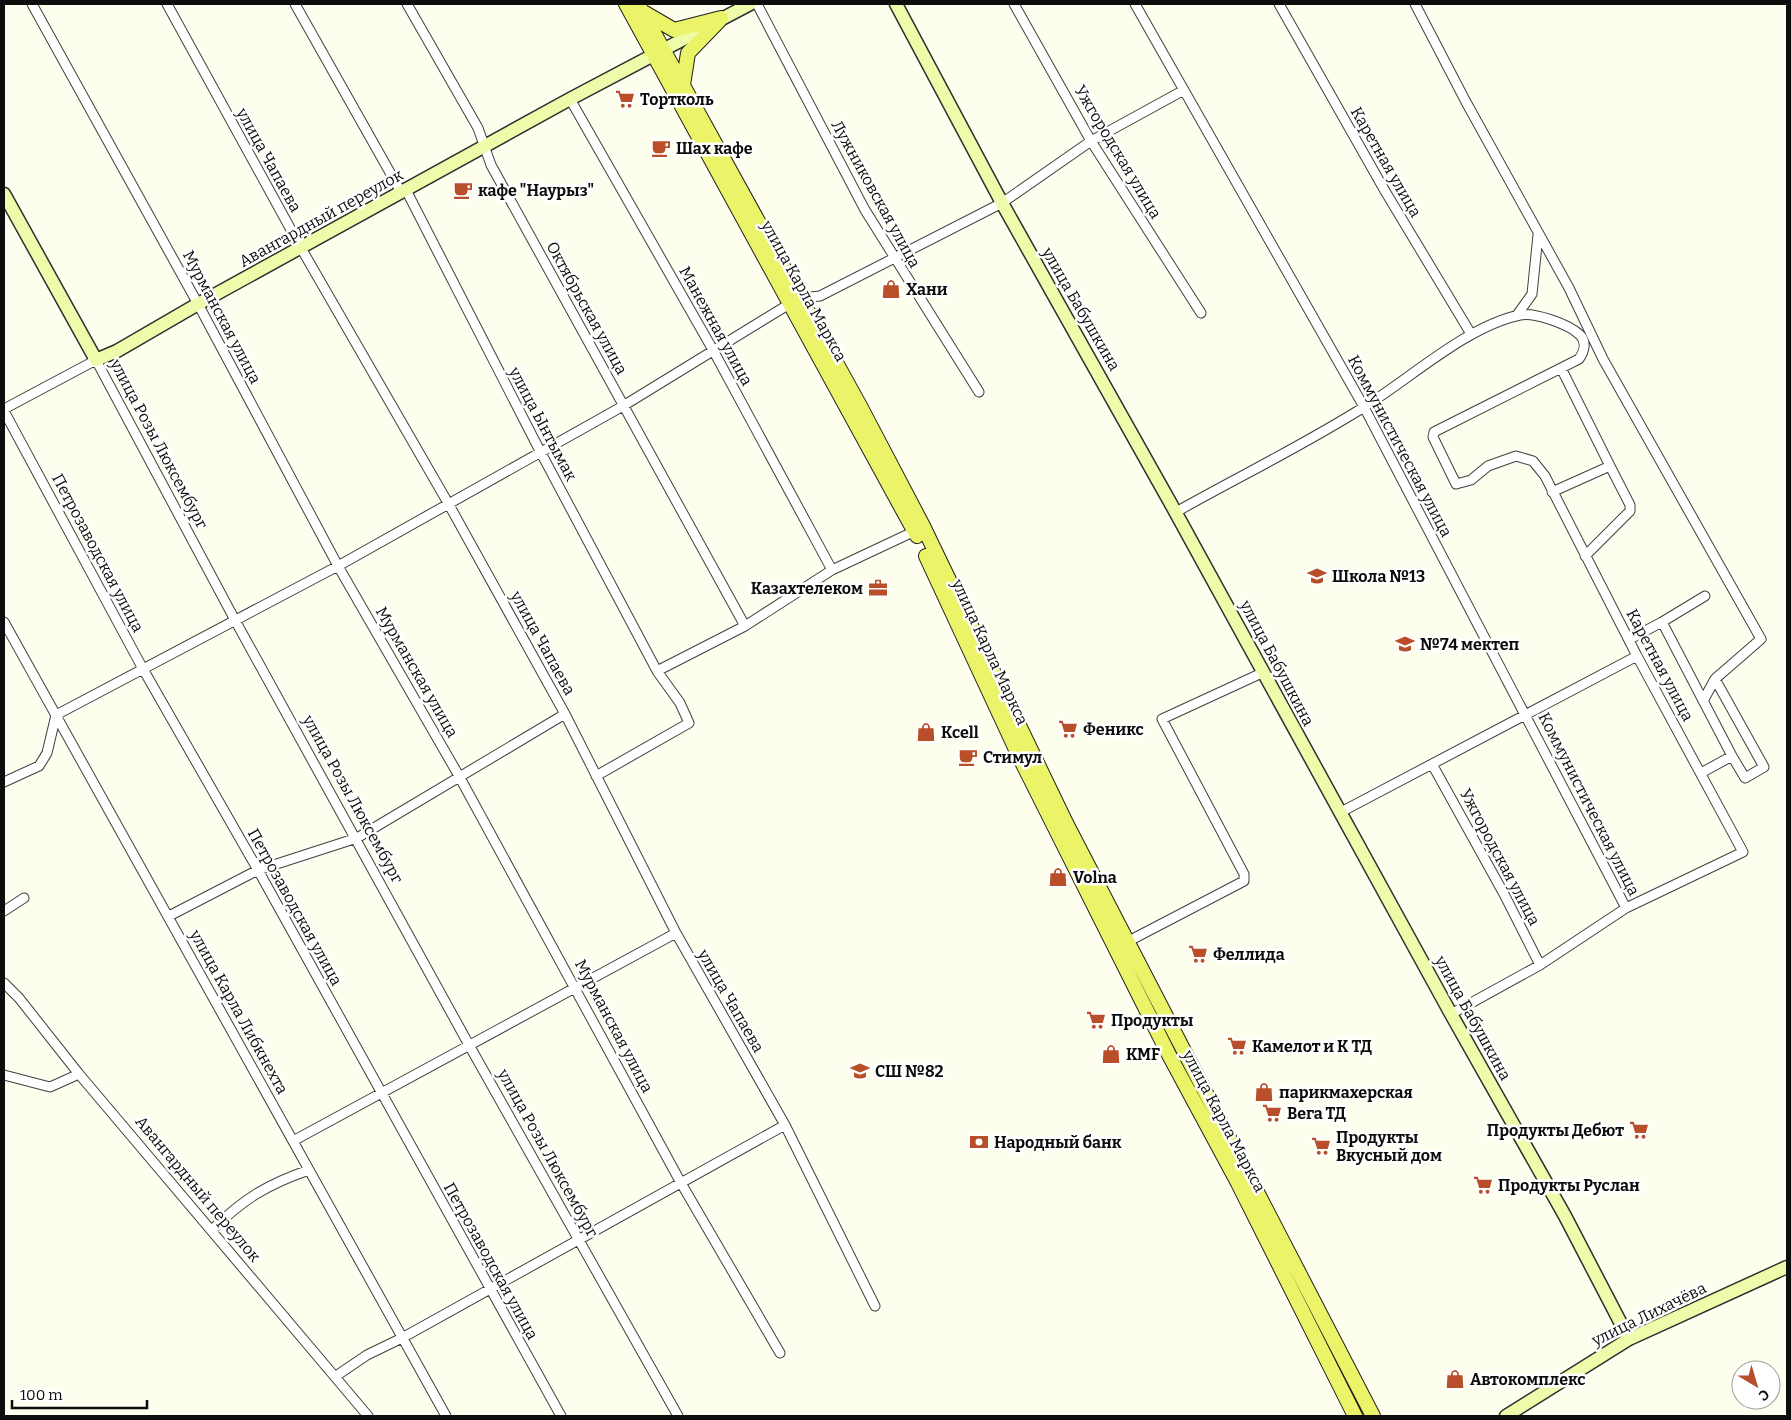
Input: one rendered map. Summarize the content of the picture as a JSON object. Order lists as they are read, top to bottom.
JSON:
{
  "streets": {
    "main road": ["улица Карла Маркса"],
    "street": [
      "Ужгородская улица",
      "улица Чапаева",
      "Каретная улица",
      "Лужниковская улица",
      "Авангардный переулок",
      "Октябрьская улица",
      "улица Бабушкина",
      "Мурманская улица",
      "Манежная улица",
      "улица Ынтымак",
      "улица Розы Люксембург",
      "Коммунистическая улица",
      "Петрозаводская улица",
      "улица Карла Либкнехта",
      "улица Лихачёва"
    ]
  },
  "crossings": [
    ["улица Чапаева", "Авангардный переулок"],
    ["улица Чапаева", "улица Ынтымак"],
    ["Каретная улица", "Коммунистическая улица"],
    ["Авангардный переулок", "улица Карла Маркса"],
    ["Авангардный переулок", "Октябрьская улица"],
    ["Авангардный переулок", "Мурманская улица"],
    ["Авангардный переулок", "Манежная улица"],
    ["Авангардный переулок", "улица Ынтымак"],
    ["Авангардный переулок", "улица Розы Люксембург"],
    ["Авангардный переулок", "Петрозаводская улица"],
    ["улица Бабушкина", "улица Лихачёва"]
  ],
  "places": {
    "supermarket": [
      "Тортколь",
      "Феникс",
      "Феллида",
      "Продукты",
      "Камелот и К ТД",
      "Вега ТД",
      "Продукты Дебют",
      "Продукты Вкусный дом",
      "Продукты Руслан"
    ],
    "cafe": ["Шах кафе", "кафе \"Наурыз\"", "Стимул"],
    "shop": [
      "Хани",
      "Kcell",
      "Volna",
      "KMF",
      "парикмахерская",
      "Автокомплекс"
    ],
    "school or university": ["Школа №13", "№74 мектеп", "СШ №82"],
    "office": ["Казахтелеком"],
    "bank": ["Народный банк"]
  },
  "scale_bar": "100 m",
  "north": "bottom right"
}
